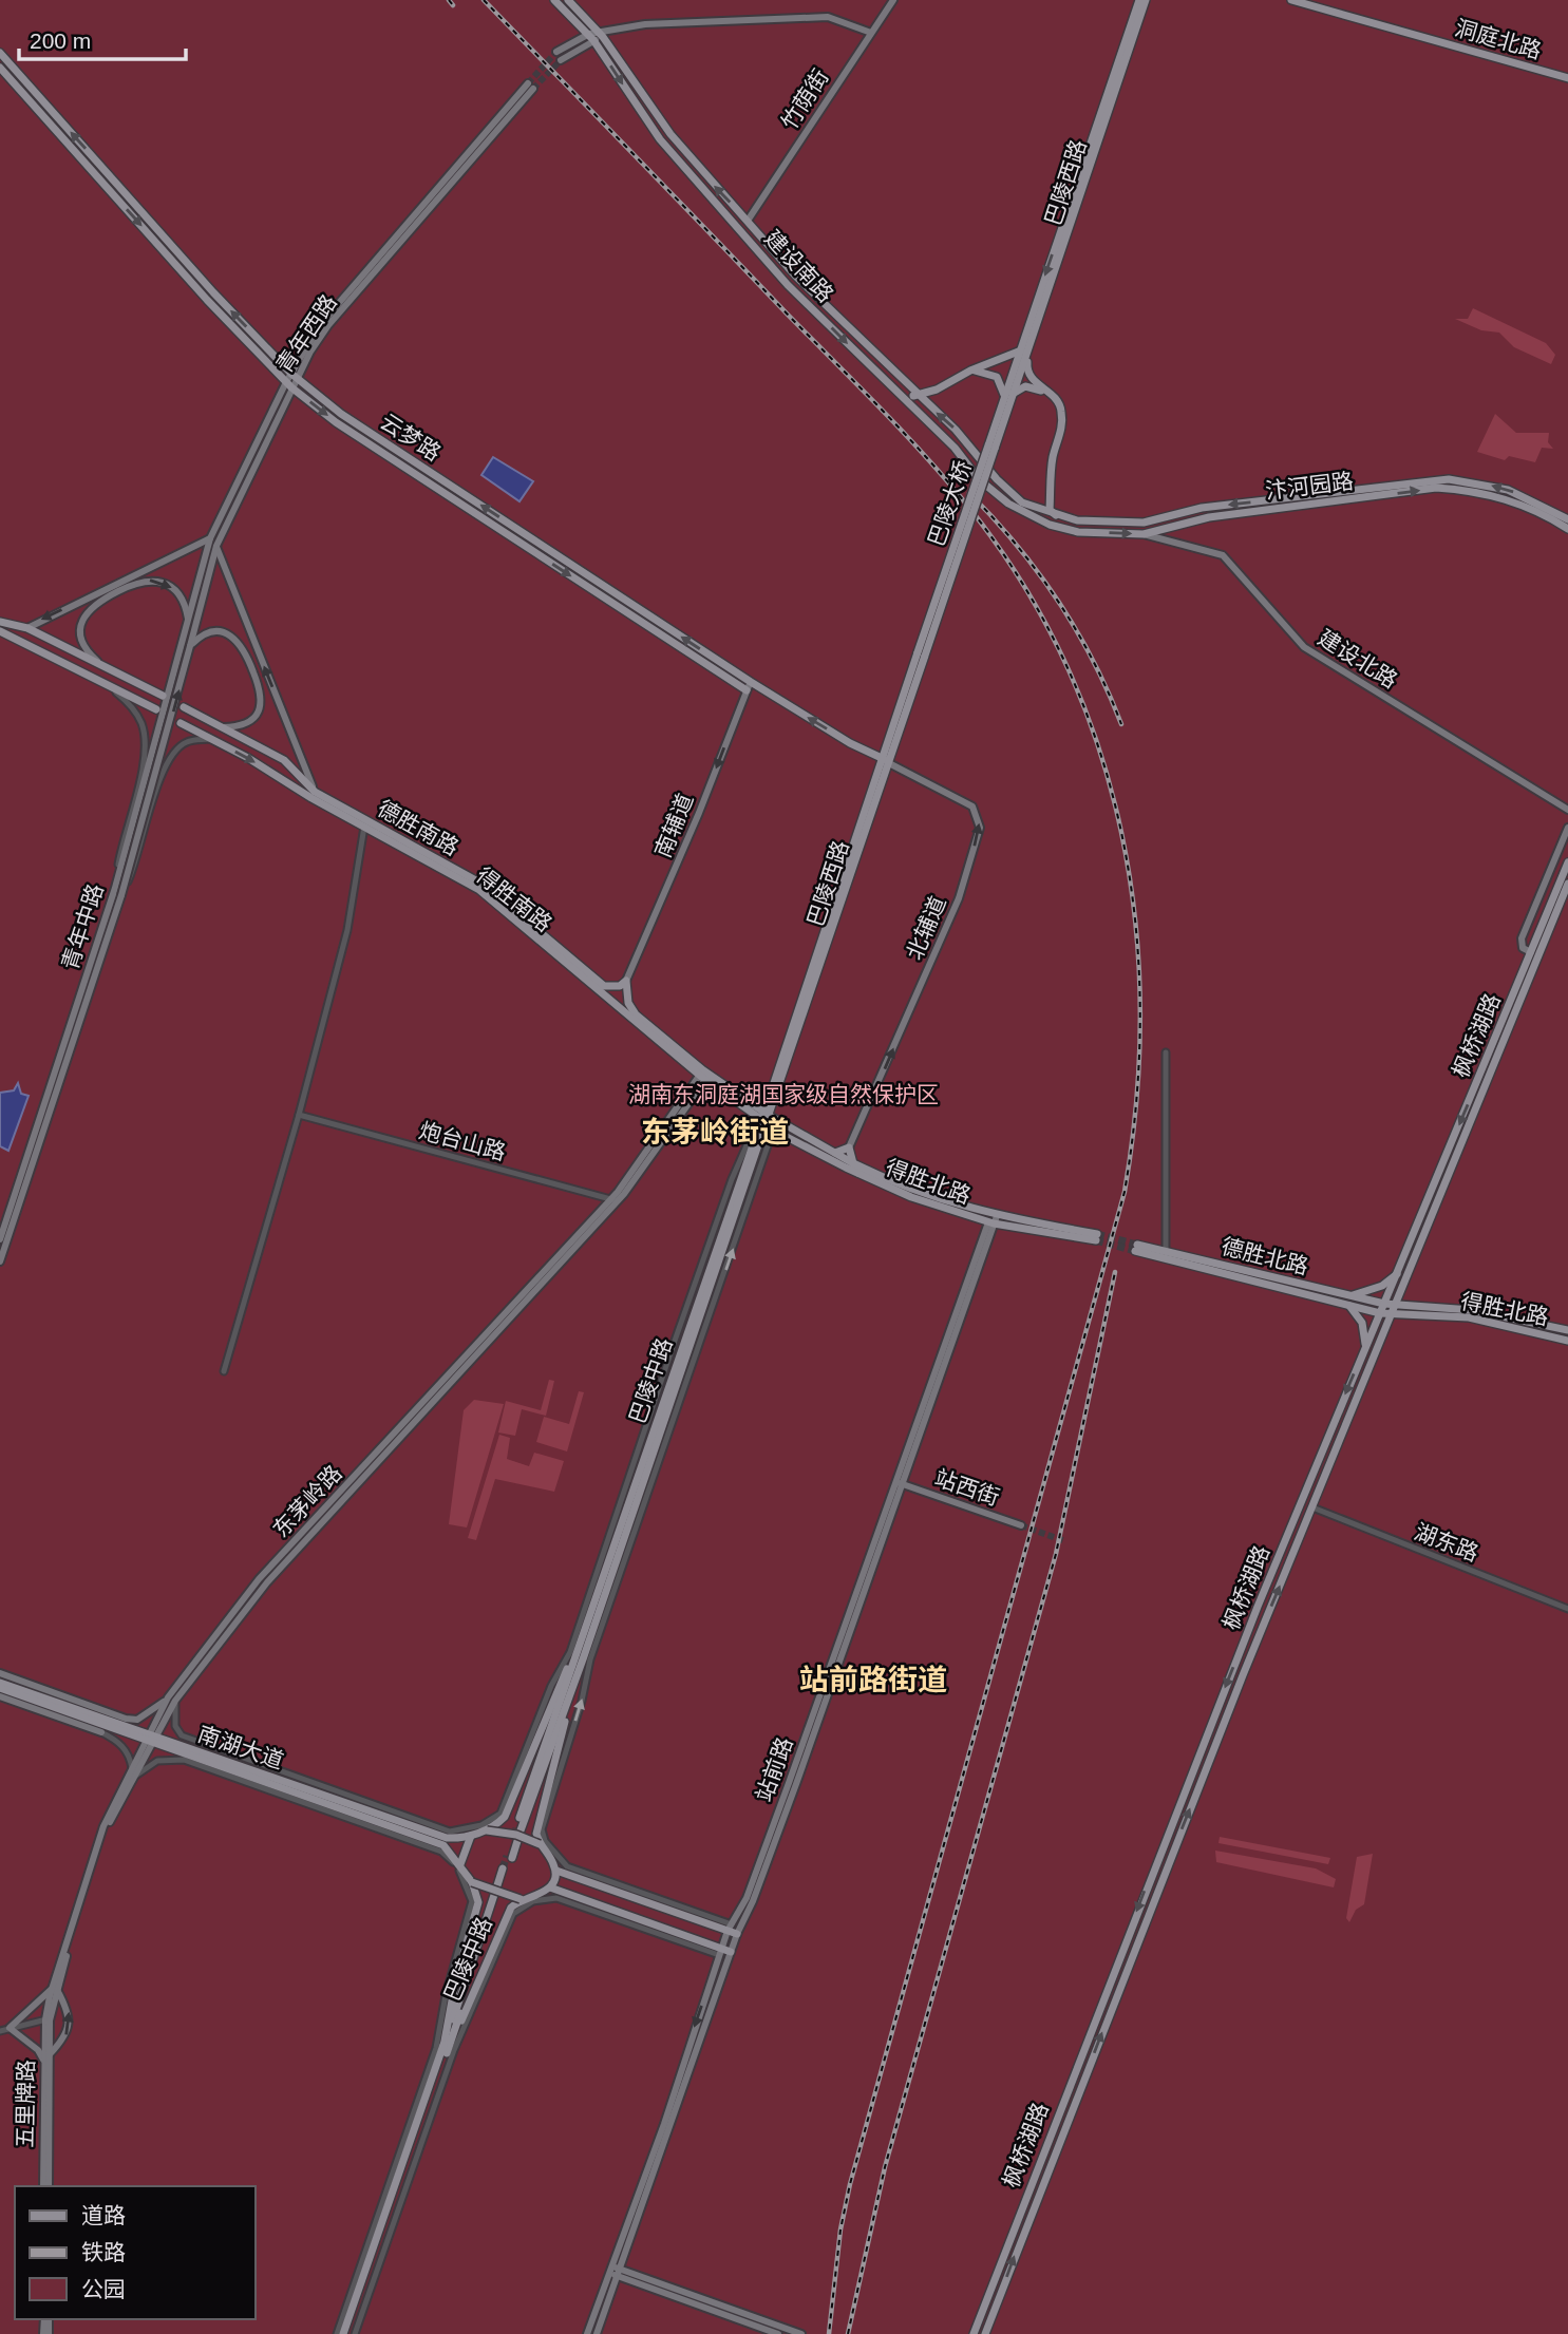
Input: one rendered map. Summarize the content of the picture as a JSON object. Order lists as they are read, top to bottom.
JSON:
{
  "streets": {
    "main road": [
      "洞庭北路",
      "竹荫街",
      "巴陵西路",
      "建设南路",
      "青年西路",
      "云梦路",
      "汴河园路",
      "巴陵大桥",
      "建设北路",
      "南辅道",
      "德胜南路",
      "得胜南路",
      "青年中路",
      "北辅道",
      "枫桥湖路",
      "得胜北路",
      "德胜北路",
      "巴陵中路",
      "站西街",
      "东茅岭路",
      "南湖大道",
      "站前路",
      "五里牌路"
    ],
    "street": ["炮台山路", "湖东路"]
  },
  "crossings": [
    ["竹荫街", "建设南路"],
    ["巴陵西路", "云梦路"],
    ["巴陵西路", "巴陵大桥"],
    ["巴陵西路", "得胜南路"],
    ["巴陵西路", "北辅道"],
    ["巴陵西路", "得胜北路"],
    ["巴陵西路", "巴陵中路"],
    ["建设南路", "汴河园路"],
    ["青年西路", "云梦路"],
    ["青年西路", "青年中路"],
    ["云梦路", "南辅道"],
    ["云梦路", "北辅道"],
    ["汴河园路", "建设北路"],
    ["南辅道", "德胜南路"],
    ["南辅道", "得胜南路"],
    ["德胜南路", "得胜南路"],
    ["得胜南路", "得胜北路"],
    ["得胜南路", "巴陵中路"],
    ["得胜南路", "东茅岭路"],
    ["枫桥湖路", "得胜北路"],
    ["枫桥湖路", "德胜北路"],
    ["枫桥湖路", "湖东路"],
    ["炮台山路", "东茅岭路"],
    ["得胜北路", "德胜北路"],
    ["得胜北路", "巴陵中路"],
    ["得胜北路", "站前路"],
    ["巴陵中路", "南湖大道"],
    ["站西街", "站前路"],
    ["东茅岭路", "南湖大道"],
    ["东茅岭路", "五里牌路"]
  ],
  "one_way": ["南辅道", "北辅道"],
  "districts": ["东茅岭街道", "站前路街道"],
  "parks": ["湖南东洞庭湖国家级自然保护区"],
  "legend": ["道路", "铁路", "公园"],
  "scale_bar": "200 m"
}
